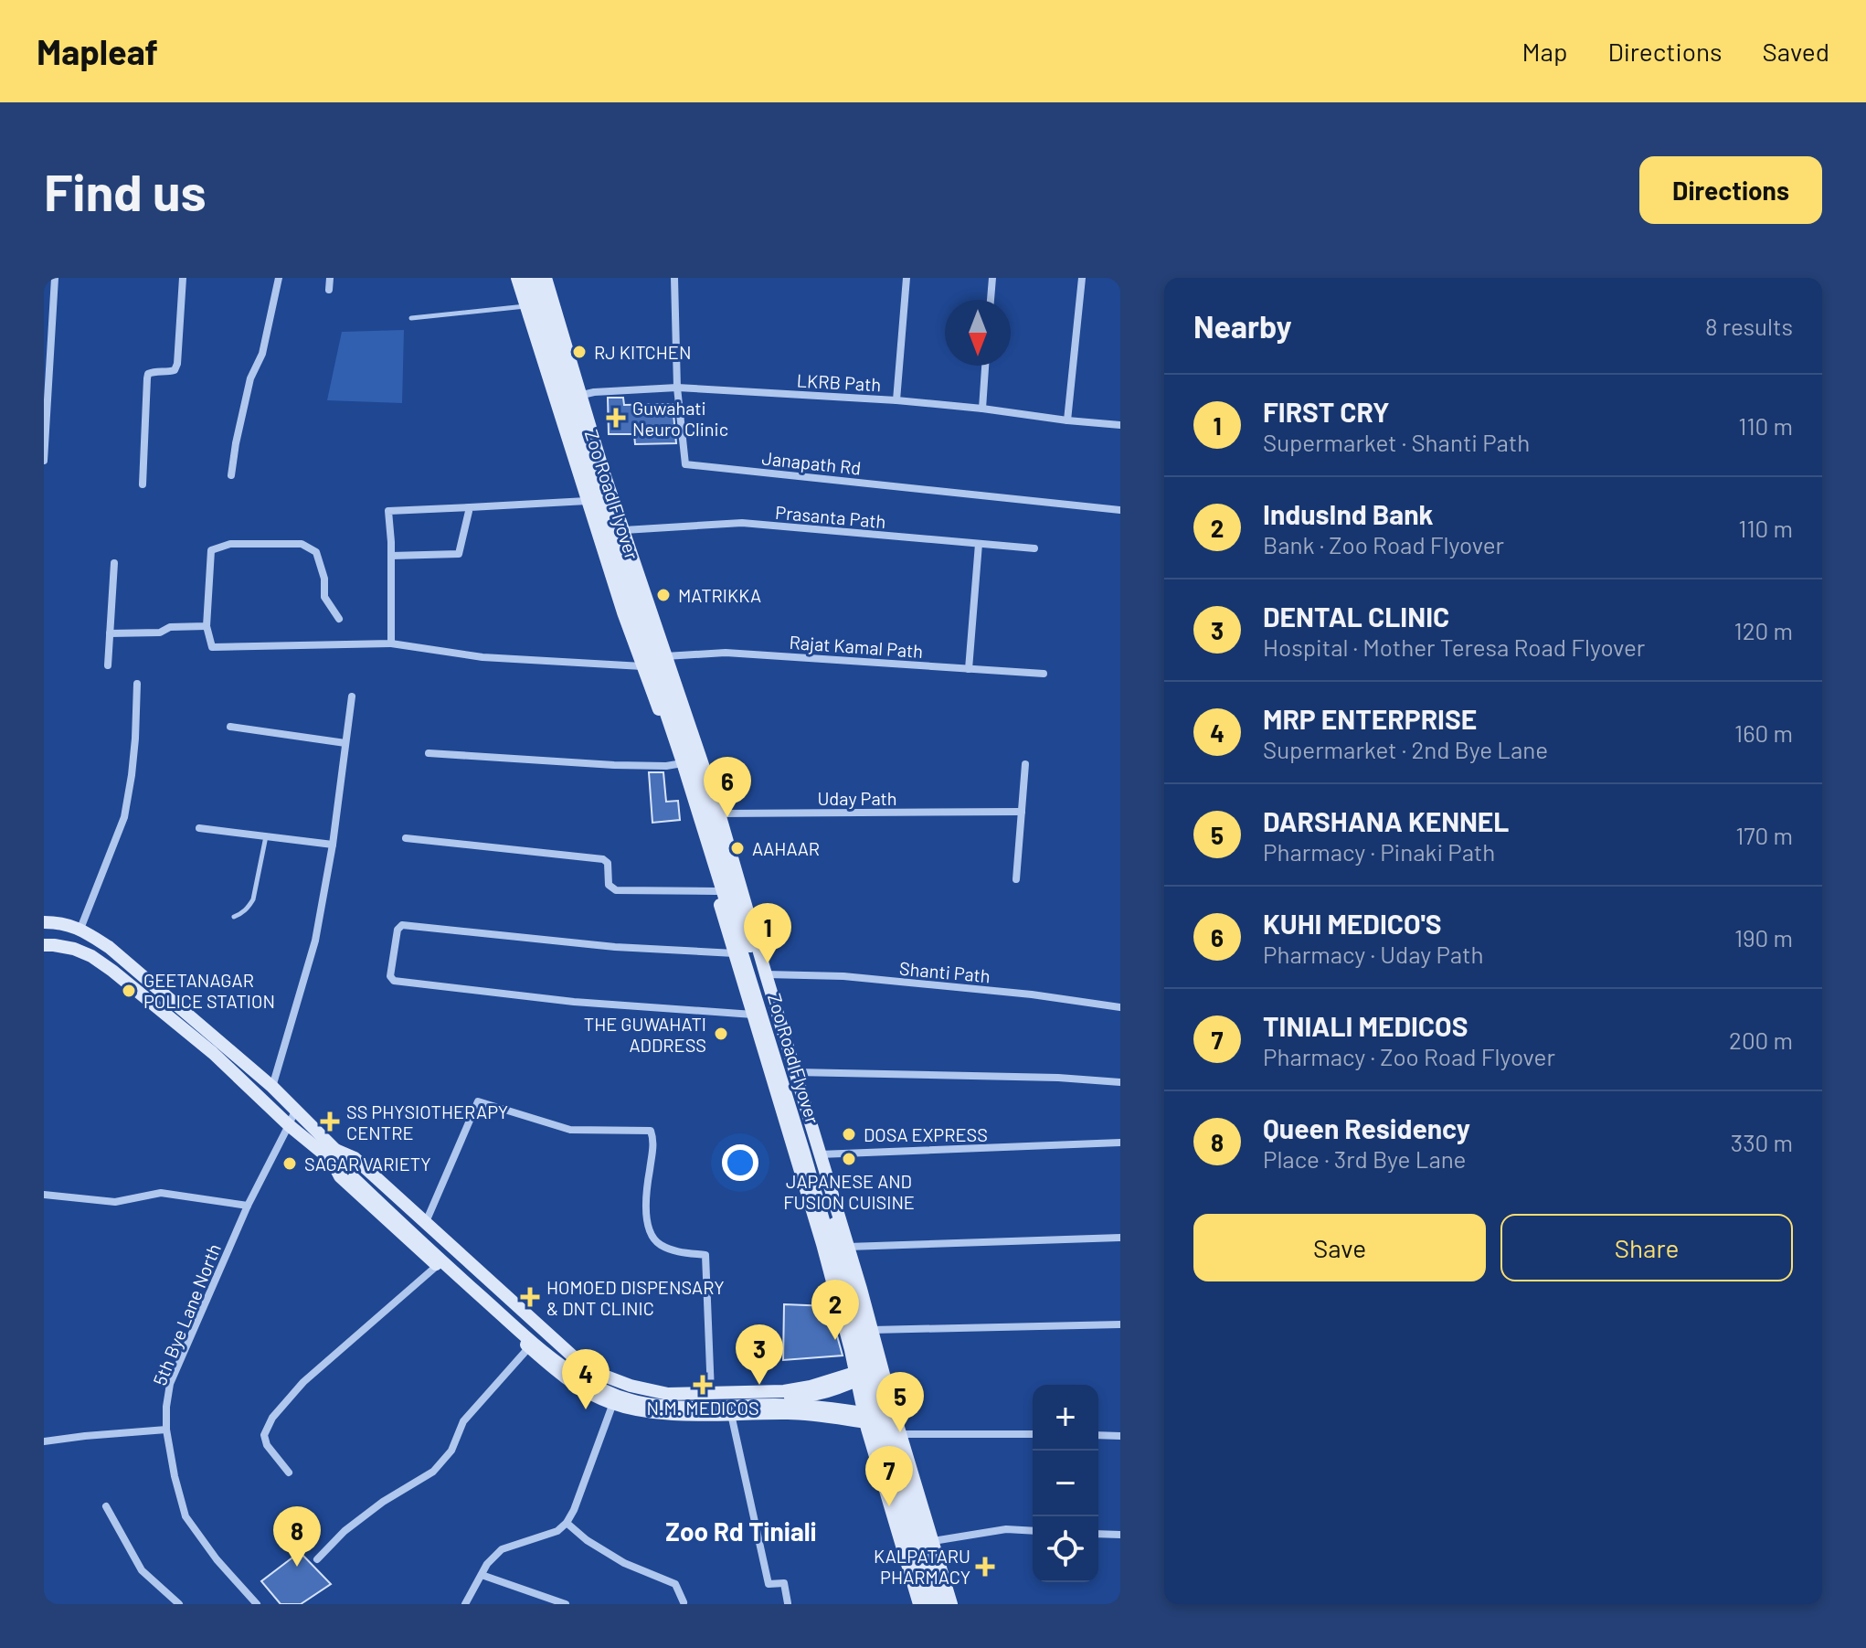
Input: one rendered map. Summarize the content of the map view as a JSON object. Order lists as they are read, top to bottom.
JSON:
{
  "streets": {
    "main road": ["Zoo Road Flyover"],
    "street": [
      "LKRB Path",
      "Janapath Rd",
      "Prasanta Path",
      "Rajat Kamal Path",
      "Uday Path",
      "Shanti Path",
      "5th Bye Lane North"
    ]
  },
  "crossings": [
    ["LKRB Path", "Janapath Rd"]
  ],
  "districts": ["Zoo Rd Tiniali"],
  "places": {
    "other": [
      "RJ KITCHEN",
      "MATRIKKA",
      "AAHAAR",
      "GEETANAGAR POLICE STATION",
      "THE GUWAHATI ADDRESS",
      "DOSA EXPRESS",
      "JAPANESE AND FUSION CUISINE",
      "SAGAR VARIETY"
    ],
    "health": [
      "Guwahati Neuro Clinic",
      "SS PHYSIOTHERAPY CENTRE",
      "HOMOED DISPENSARY & DNT CLINIC",
      "N.M. MEDICOS",
      "KALPATARU PHARMACY"
    ]
  },
  "north": "bottom",
  "page": {
    "header": "Mapleaf",
    "nav": ["Map", "Directions", "Saved"],
    "buttons": [
      "Directions",
      ["Save", "Share"]
    ],
    "title": "Find us",
    "heading": ["Nearby", "8 results"],
    "list": [
      {
        "mark": "1",
        "name": "FIRST CRY",
        "note": "Supermarket · Shanti Path",
        "value": "110 m"
      },
      {
        "mark": "2",
        "name": "IndusInd Bank",
        "note": "Bank · Zoo Road Flyover",
        "value": "110 m"
      },
      {
        "mark": "3",
        "name": "DENTAL CLINIC",
        "note": "Hospital · Mother Teresa Road Flyover",
        "value": "120 m"
      },
      {
        "mark": "4",
        "name": "MRP ENTERPRISE",
        "note": "Supermarket · 2nd Bye Lane",
        "value": "160 m"
      },
      {
        "mark": "5",
        "name": "DARSHANA KENNEL",
        "note": "Pharmacy · Pinaki Path",
        "value": "170 m"
      },
      {
        "mark": "6",
        "name": "KUHI MEDICO'S",
        "note": "Pharmacy · Uday Path",
        "value": "190 m"
      },
      {
        "mark": "7",
        "name": "TINIALI MEDICOS",
        "note": "Pharmacy · Zoo Road Flyover",
        "value": "200 m"
      },
      {
        "mark": "8",
        "name": "Queen Residency",
        "note": "Place · 3rd Bye Lane",
        "value": "330 m"
      }
    ],
    "pins": [
      "6",
      "1",
      "2",
      "3",
      "4",
      "5",
      "7",
      "8"
    ],
    "map_buttons": ["+", "−"]
  }
}
